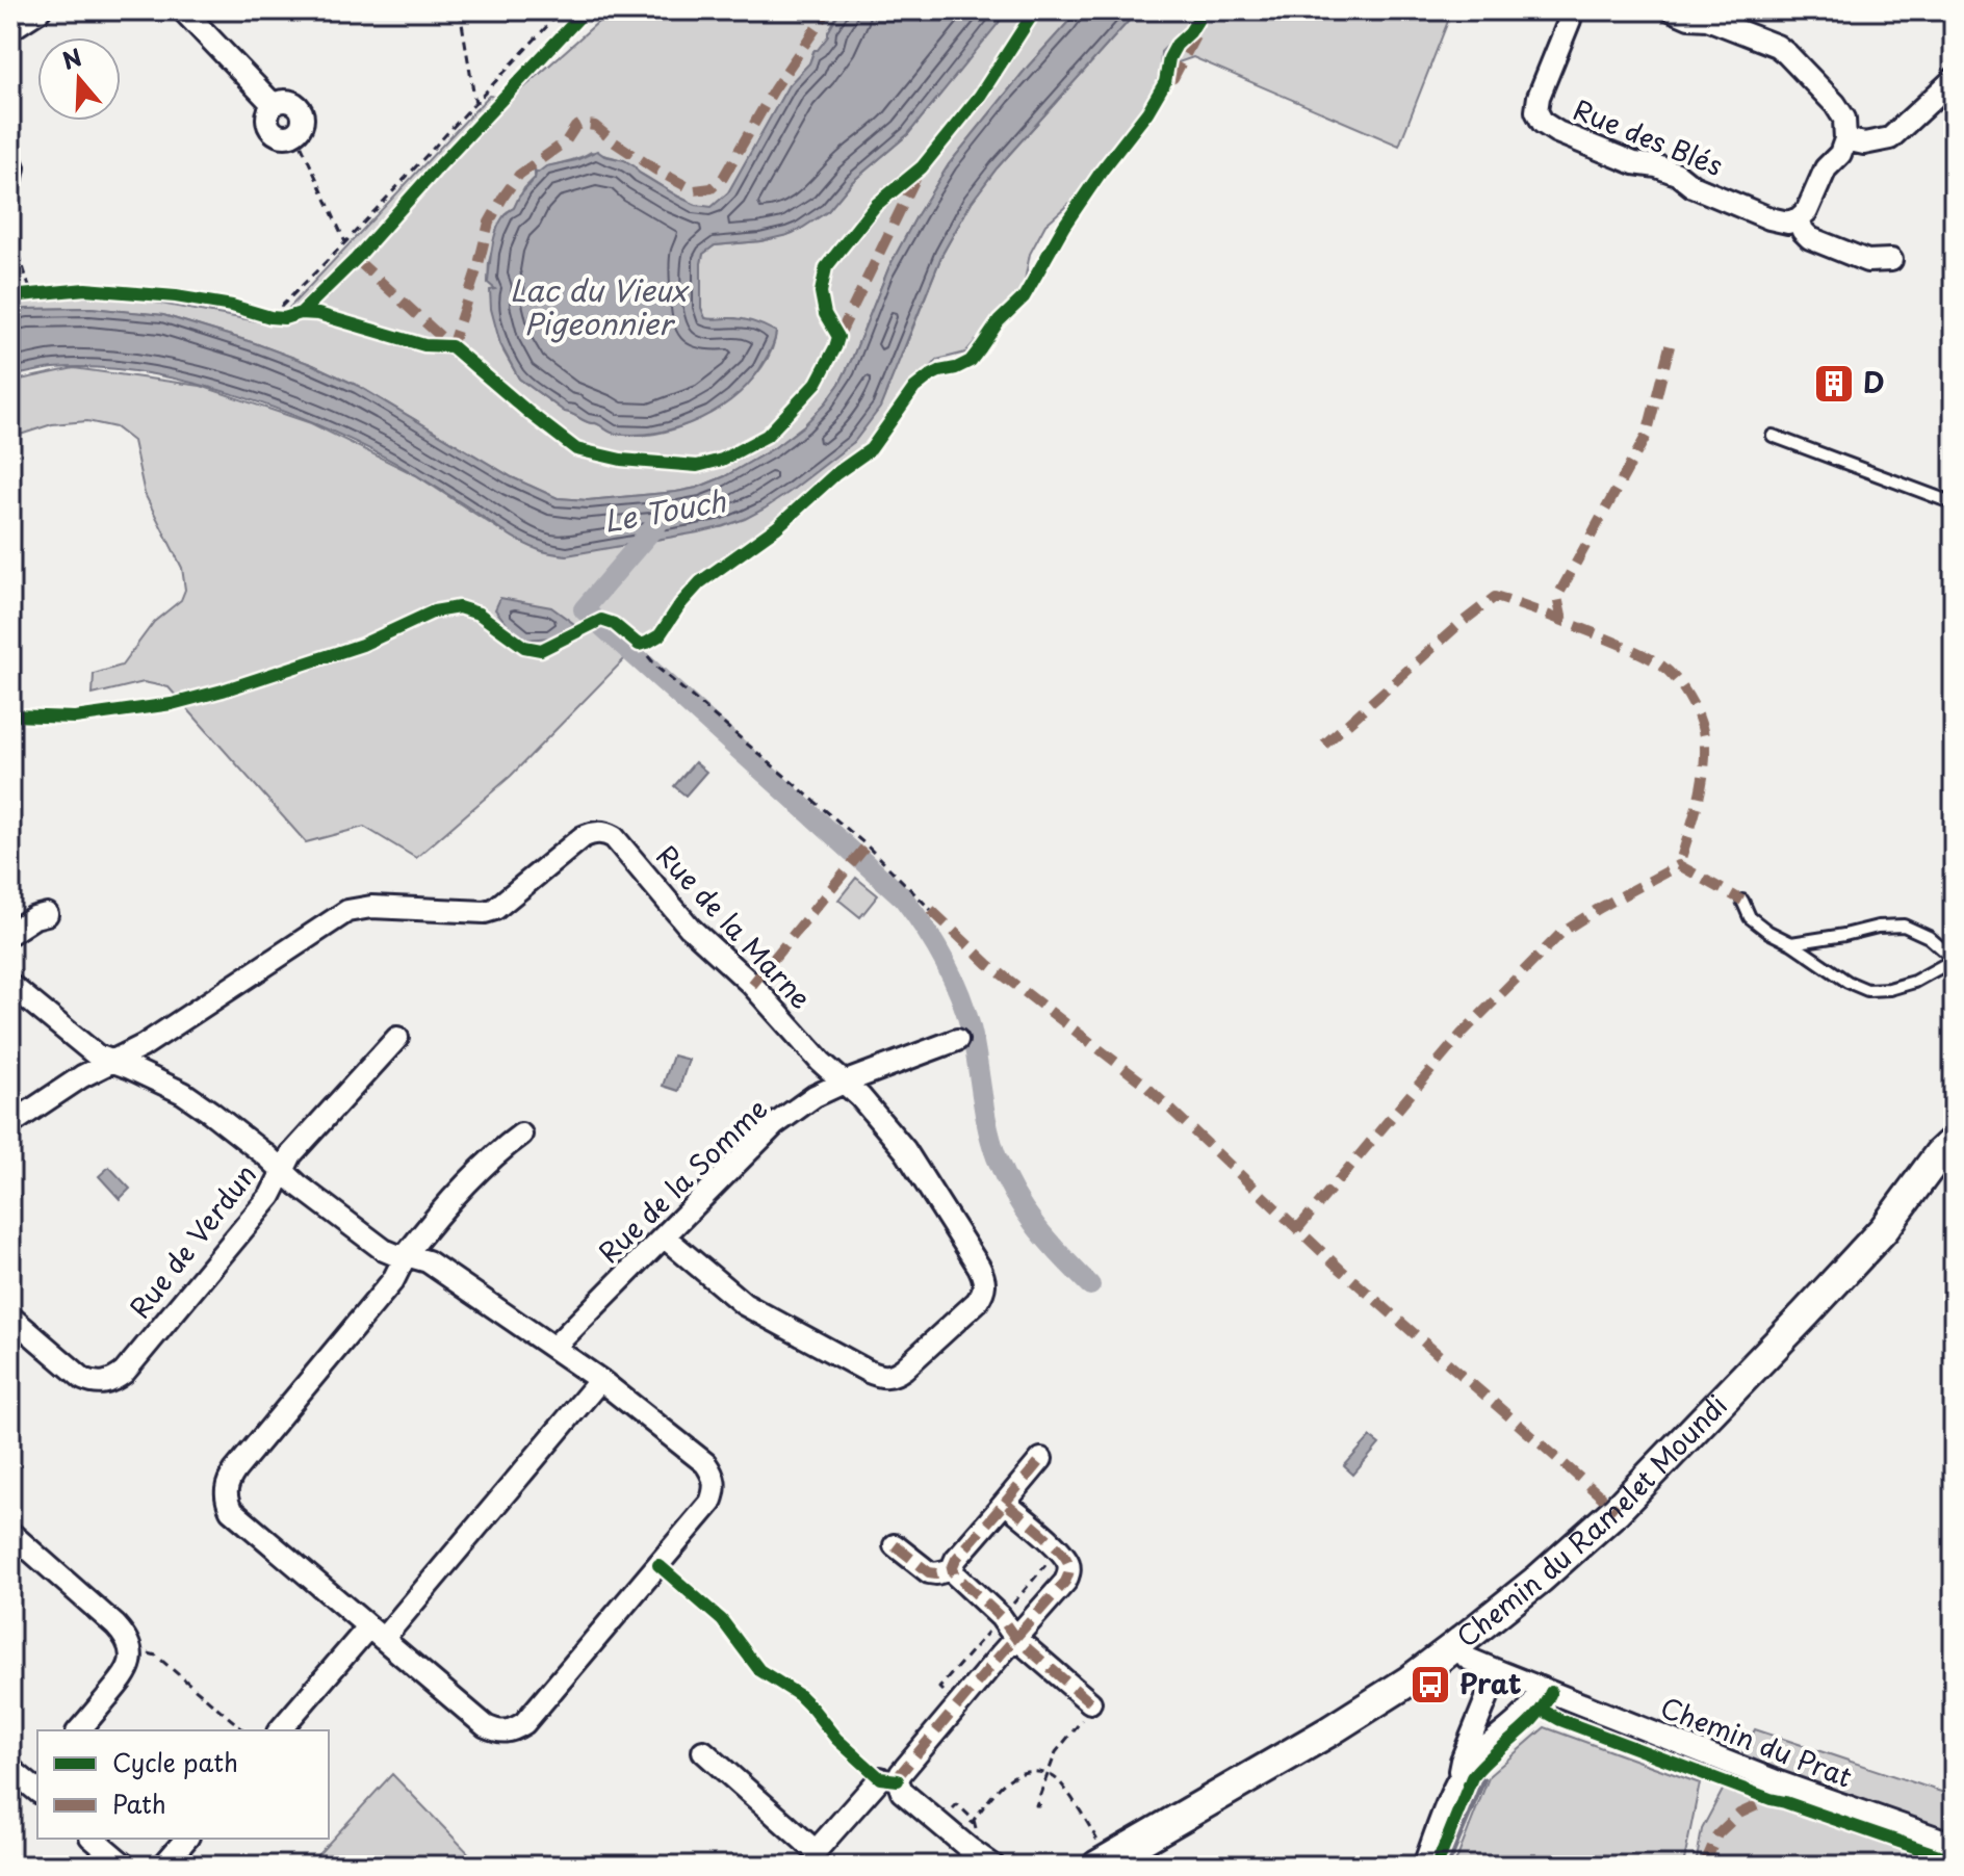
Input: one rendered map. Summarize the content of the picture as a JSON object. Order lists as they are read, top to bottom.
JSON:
{
  "streets": {
    "main road": ["Chemin du Ramelet Moundi"],
    "street": [
      "Rue des Blés",
      "Rue de la Marne",
      "Rue de la Somme",
      "Rue de Verdun",
      "Chemin du Prat"
    ]
  },
  "crossings": [
    ["Rue de la Marne", "Rue de la Somme"],
    ["Chemin du Ramelet Moundi", "Chemin du Prat"]
  ],
  "water": ["Lac du Vieux Pigeonnier", "Le Touch"],
  "places": {
    "building": ["D"],
    "bus stop": ["Prat"]
  },
  "legend": ["Cycle path", "Path"],
  "north": "top"
}
